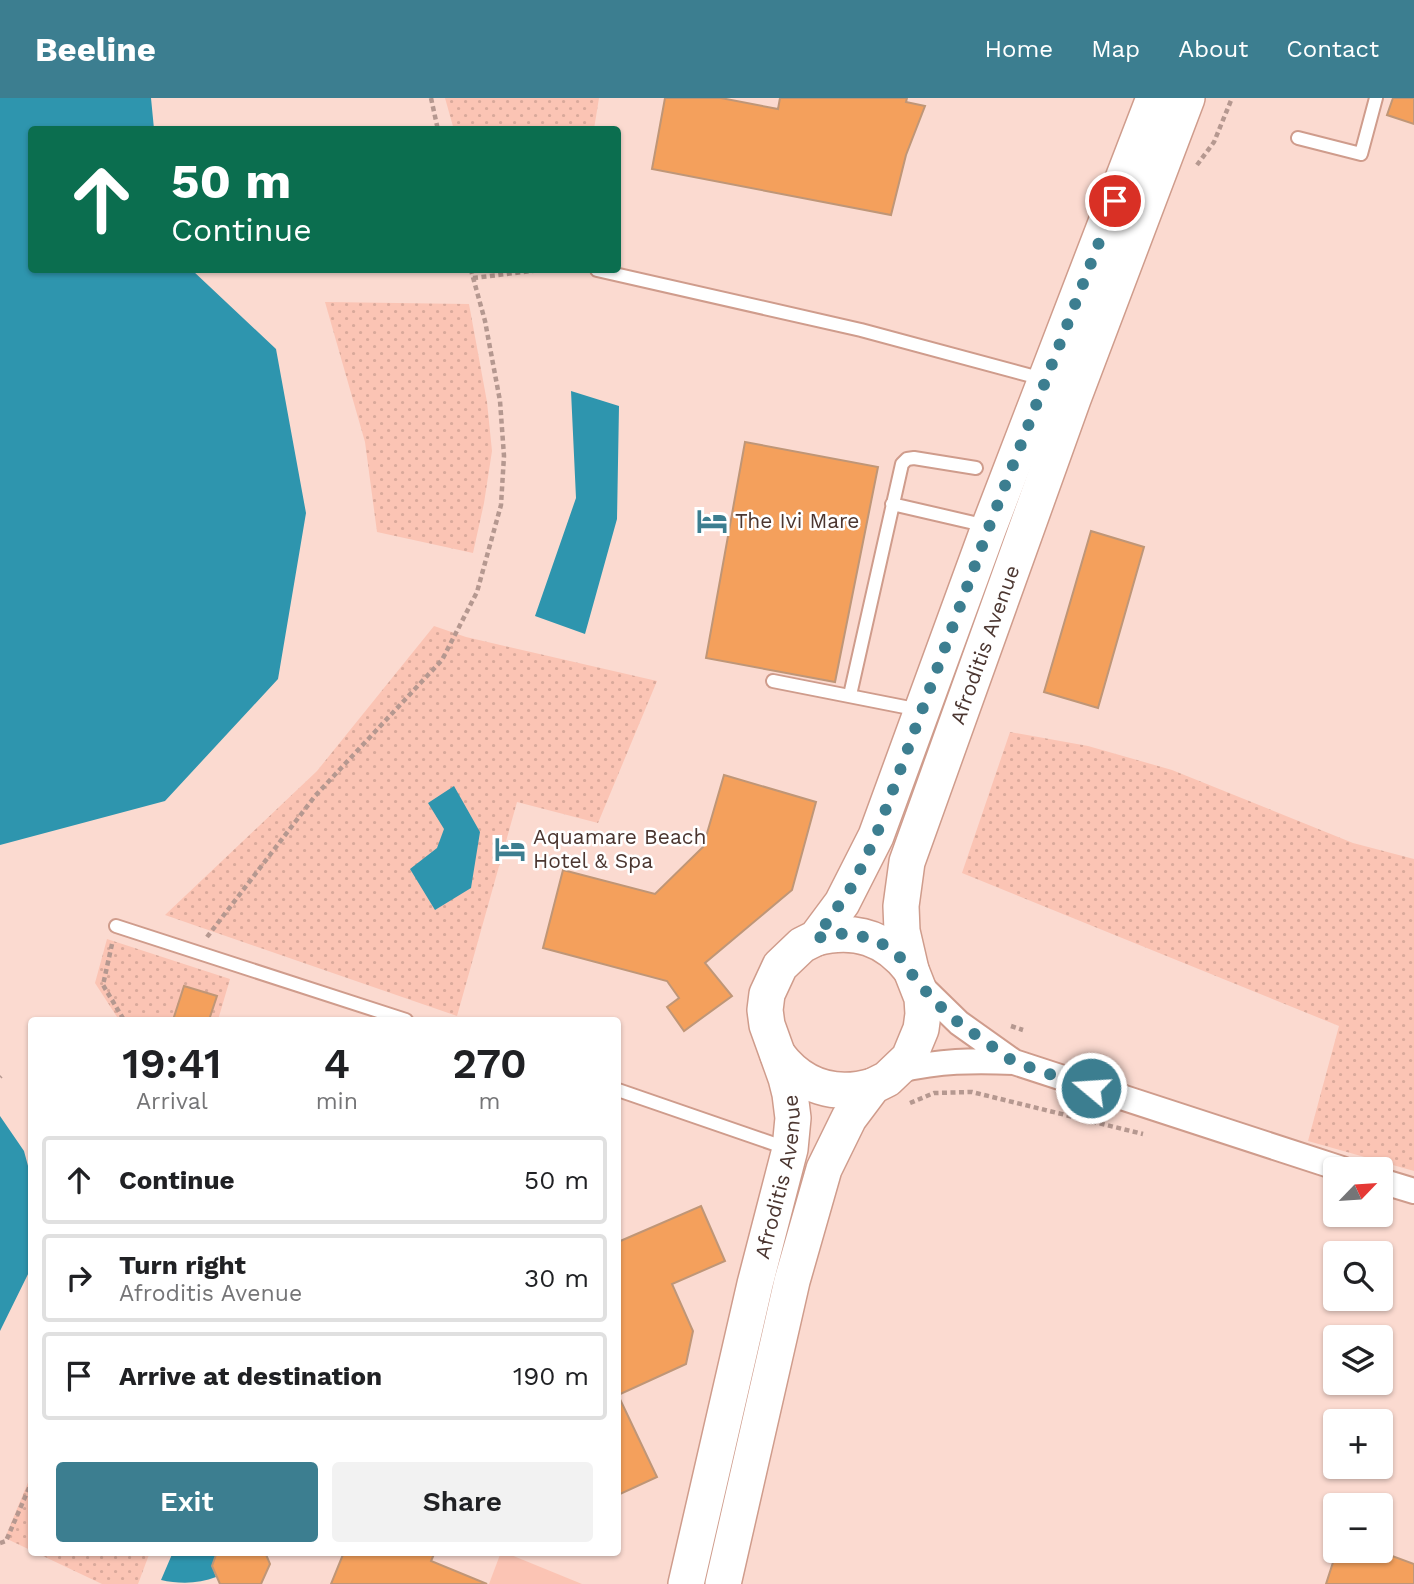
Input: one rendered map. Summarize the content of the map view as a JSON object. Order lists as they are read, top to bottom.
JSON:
{
  "streets": {
    "main road": ["Afroditis Avenue"]
  },
  "places": {
    "hotel": ["The Ivi Mare", "Aquamare Beach Hotel & Spa"]
  },
  "north": "top right",
  "page": {
    "header": "Beeline",
    "nav": [
      "Home",
      "Map",
      "About",
      "Contact"
    ],
    "turn": ["50 m", "Continue"],
    "eta": [
      "19:41",
      "Arrival",
      "4",
      "min",
      "270",
      "m"
    ],
    "list": [
      {
        "name": "Continue",
        "value": "50 m"
      },
      {
        "name": "Turn right",
        "note": "Afroditis Avenue",
        "value": "30 m"
      },
      {
        "name": "Arrive at destination",
        "value": "190 m"
      }
    ],
    "map_buttons": ["+", "−"],
    "buttons": ["Exit", "Share"]
  }
}
